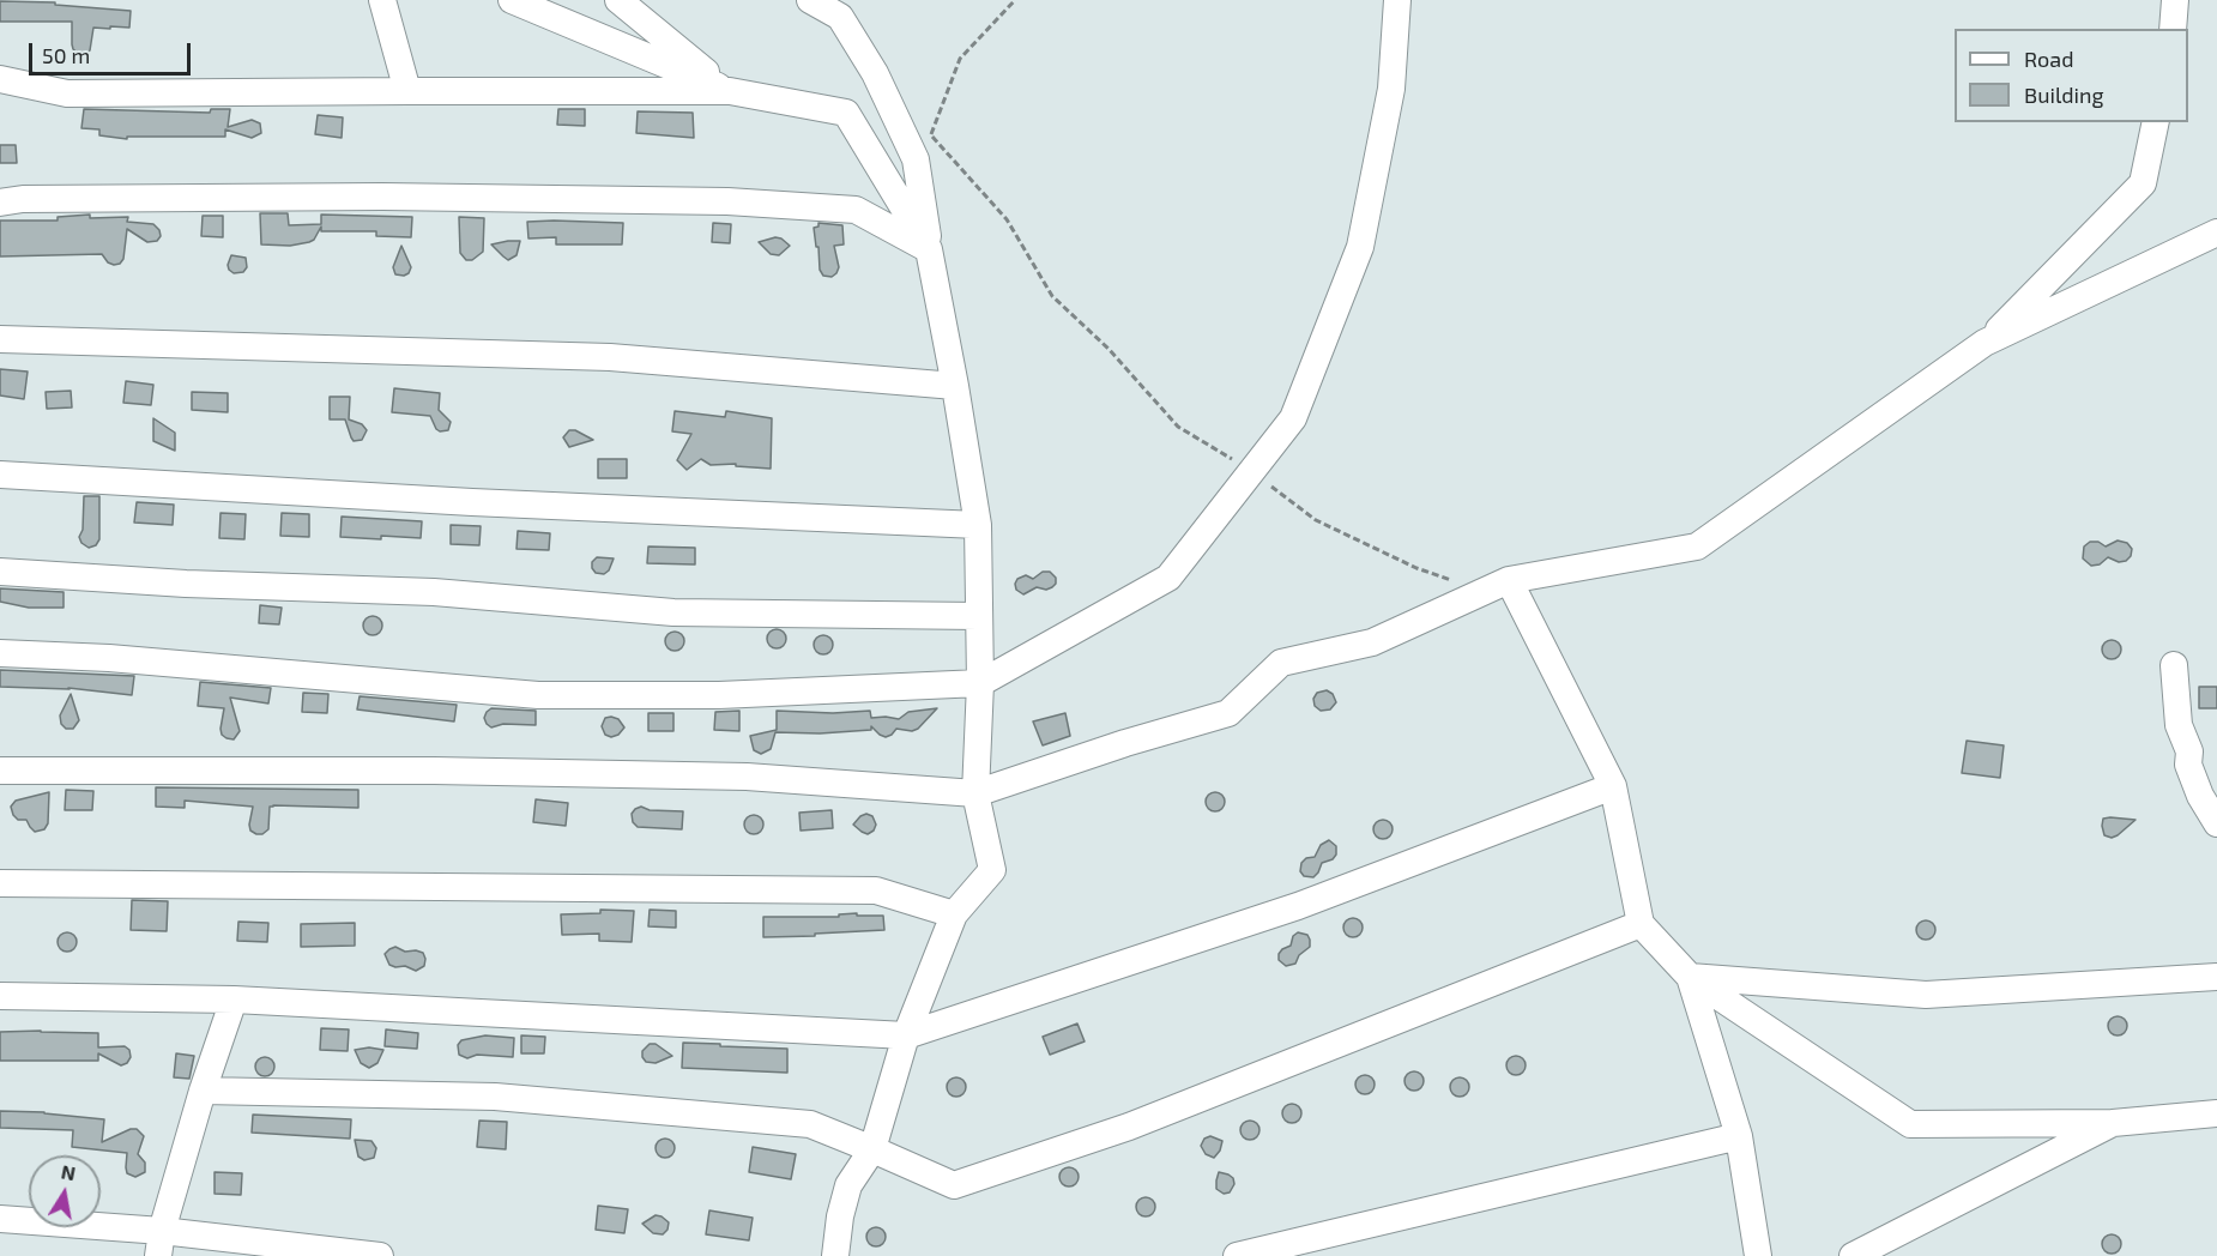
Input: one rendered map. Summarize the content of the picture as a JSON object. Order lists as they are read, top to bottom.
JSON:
{
  "legend": ["Road", "Building"],
  "scale_bar": "50 m",
  "north": "top"
}
